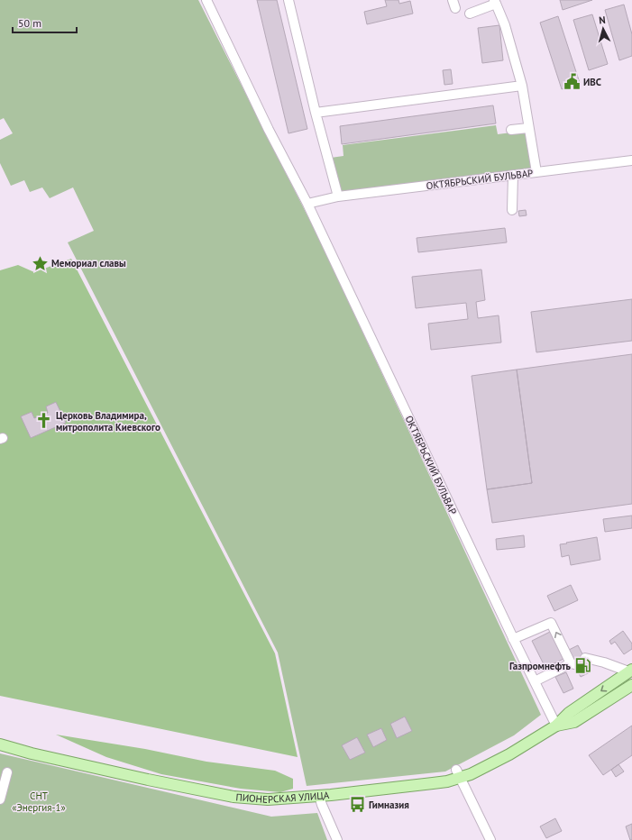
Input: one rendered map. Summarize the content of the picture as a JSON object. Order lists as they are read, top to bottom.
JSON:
{
  "streets": {
    "main road": ["ПИОНЕРСКАЯ УЛИЦА"],
    "street": ["ОКТЯБРЬСКИЙ БУЛЬВАР"]
  },
  "crossings": [
    ["ОКТЯБРЬСКИЙ БУЛЬВАР", "ПИОНЕРСКАЯ УЛИЦА"]
  ],
  "parks": ["СНТ «Энергия-1»"],
  "places": {
    "public building": ["ИВС"],
    "place": ["Мемориал славы"],
    "church": ["Церковь Владимира, митрополита Киевского"],
    "fuel station": ["Газпромнефть"],
    "bus stop": ["Гимназия"]
  },
  "scale_bar": "50 m",
  "north": "top"
}
